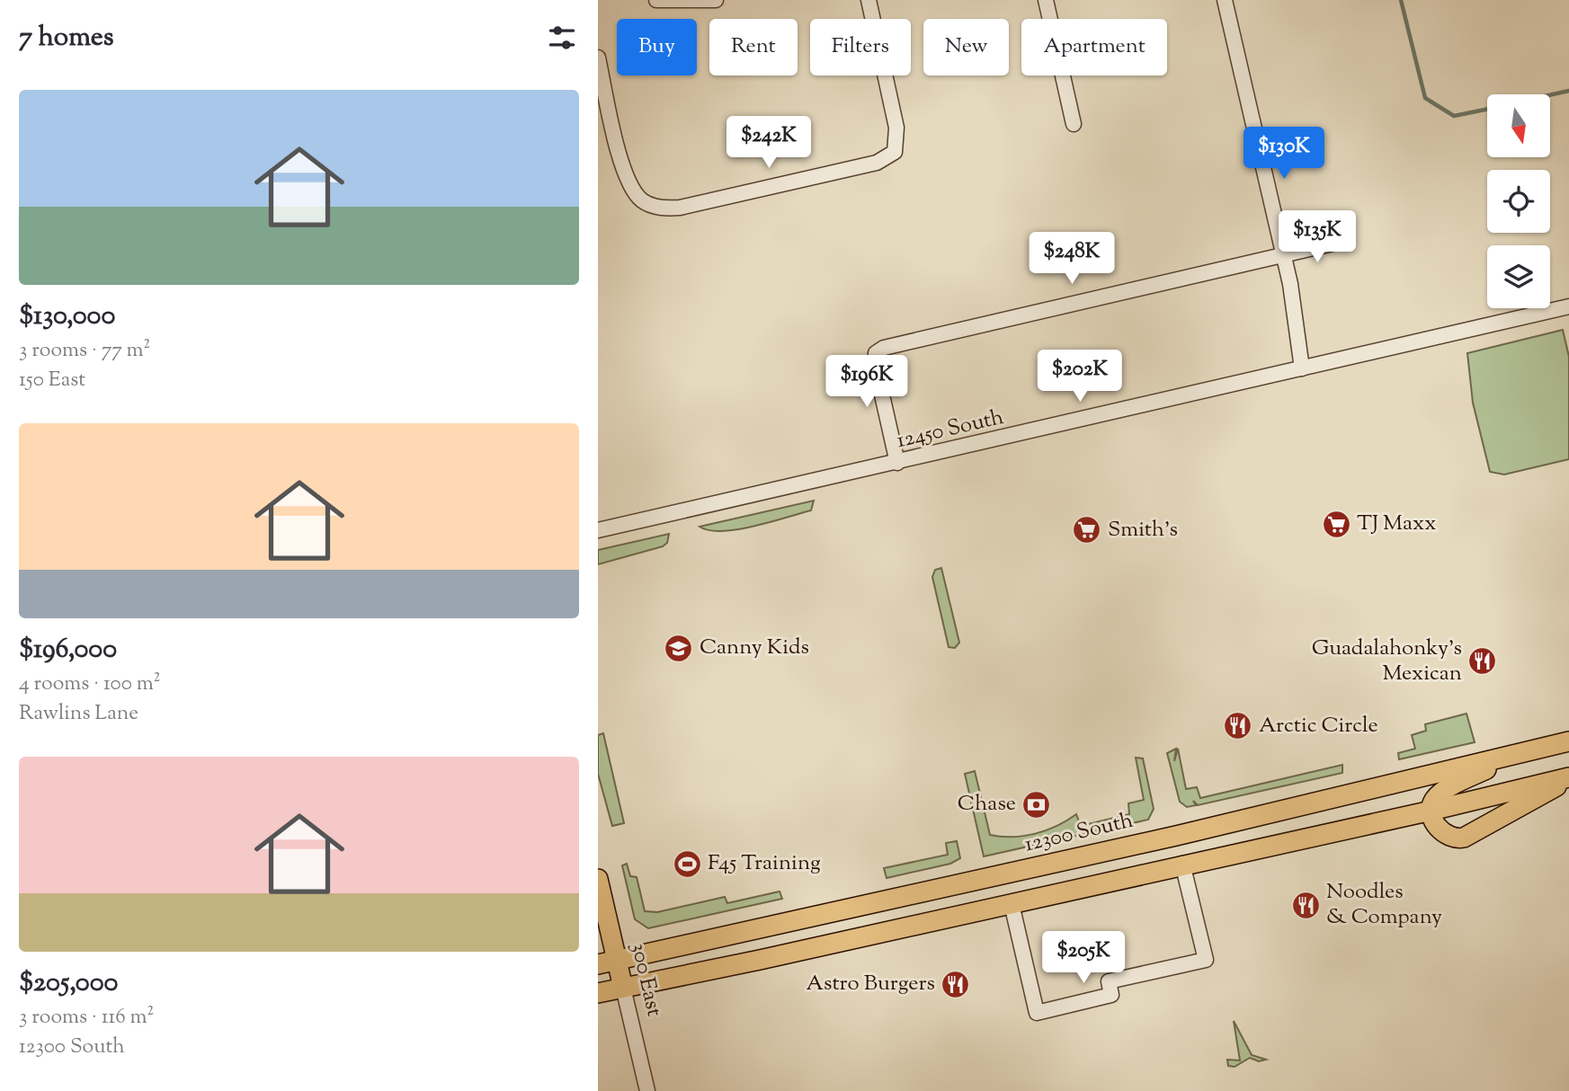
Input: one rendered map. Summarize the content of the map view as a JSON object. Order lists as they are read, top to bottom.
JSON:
{
  "streets": {
    "main road": ["12300 South", "300 East"],
    "street": ["12450 South"]
  },
  "crossings": [
    ["12300 South", "300 East"]
  ],
  "places": {
    "supermarket": ["TJ Maxx", "Smith's"],
    "school or university": ["Canny Kids"],
    "restaurant": [
      "Guadalahonky's Mexican",
      "Arctic Circle",
      "Noodles & Company",
      "Astro Burgers"
    ],
    "bank": ["Chase"],
    "sports": ["F45 Training"]
  },
  "north": "bottom",
  "page": {
    "heading": "7 homes",
    "chip": [
      "Buy",
      "Rent",
      "Filters",
      "New",
      "Apartment"
    ],
    "list": [
      {
        "name": "$130,000",
        "note": "3 rooms · 77 m² · 150 East"
      },
      {
        "name": "$196,000",
        "note": "4 rooms · 100 m² · Rawlins Lane"
      },
      {
        "name": "$205,000",
        "note": "3 rooms · 116 m² · 12300 South"
      }
    ],
    "price": [
      "$242K",
      "$130K",
      "$135K",
      "$248K",
      "$202K",
      "$196K",
      "$205K"
    ]
  }
}
